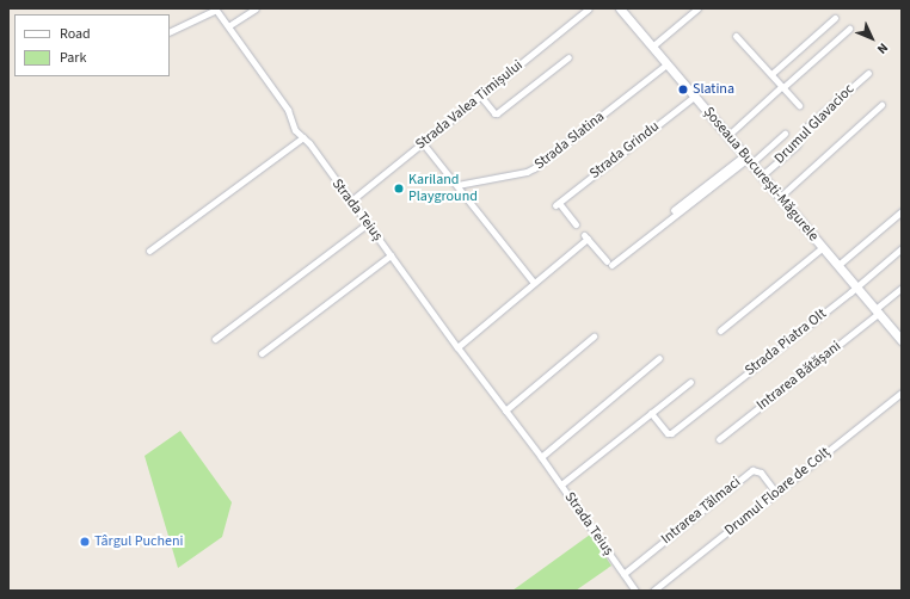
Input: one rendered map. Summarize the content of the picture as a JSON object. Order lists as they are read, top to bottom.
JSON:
{
  "streets": {
    "main road": ["Șoseaua București-Măgurele"],
    "street": [
      "Strada Valea Timișului",
      "Drumul Glavacioc",
      "Strada Slatina",
      "Strada Grindu",
      "Strada Teiuș",
      "Strada Piatra Olt",
      "Intrarea Bătășani",
      "Drumul Floare de Colț",
      "Intrarea Tălmaci"
    ]
  },
  "crossings": [
    ["Strada Valea Timișului", "Strada Teiuș"],
    ["Drumul Glavacioc", "Șoseaua București-Măgurele"],
    ["Strada Slatina", "Șoseaua București-Măgurele"],
    ["Strada Grindu", "Șoseaua București-Măgurele"],
    ["Șoseaua București-Măgurele", "Strada Piatra Olt"],
    ["Șoseaua București-Măgurele", "Intrarea Bătășani"],
    ["Strada Teiuș", "Intrarea Tălmaci"],
    ["Drumul Floare de Colț", "Intrarea Tălmaci"]
  ],
  "places": ["Slatina", "Kariland Playground", "Târgul Pucheni"],
  "legend": ["Road", "Park"],
  "north": "bottom right"
}
